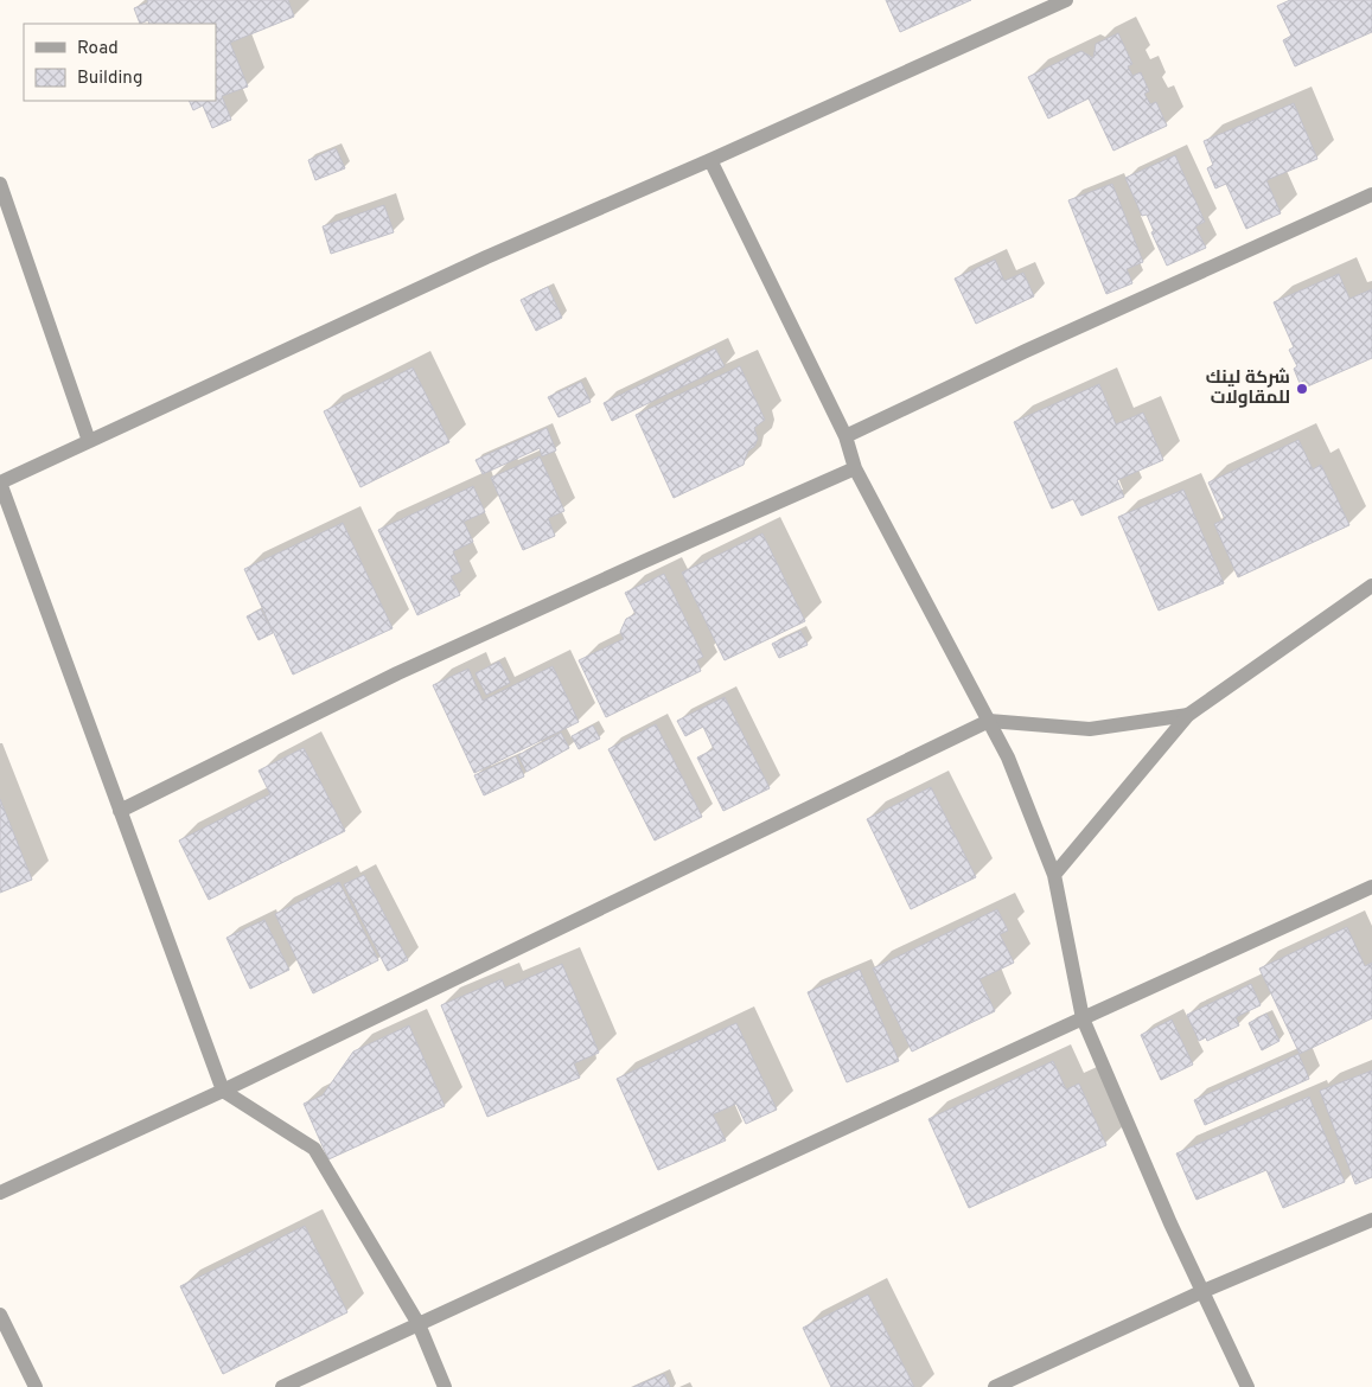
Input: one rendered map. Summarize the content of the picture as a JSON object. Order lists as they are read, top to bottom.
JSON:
{
  "places": ["شركة لينك للمقاولات"],
  "legend": ["Road", "Building"]
}
